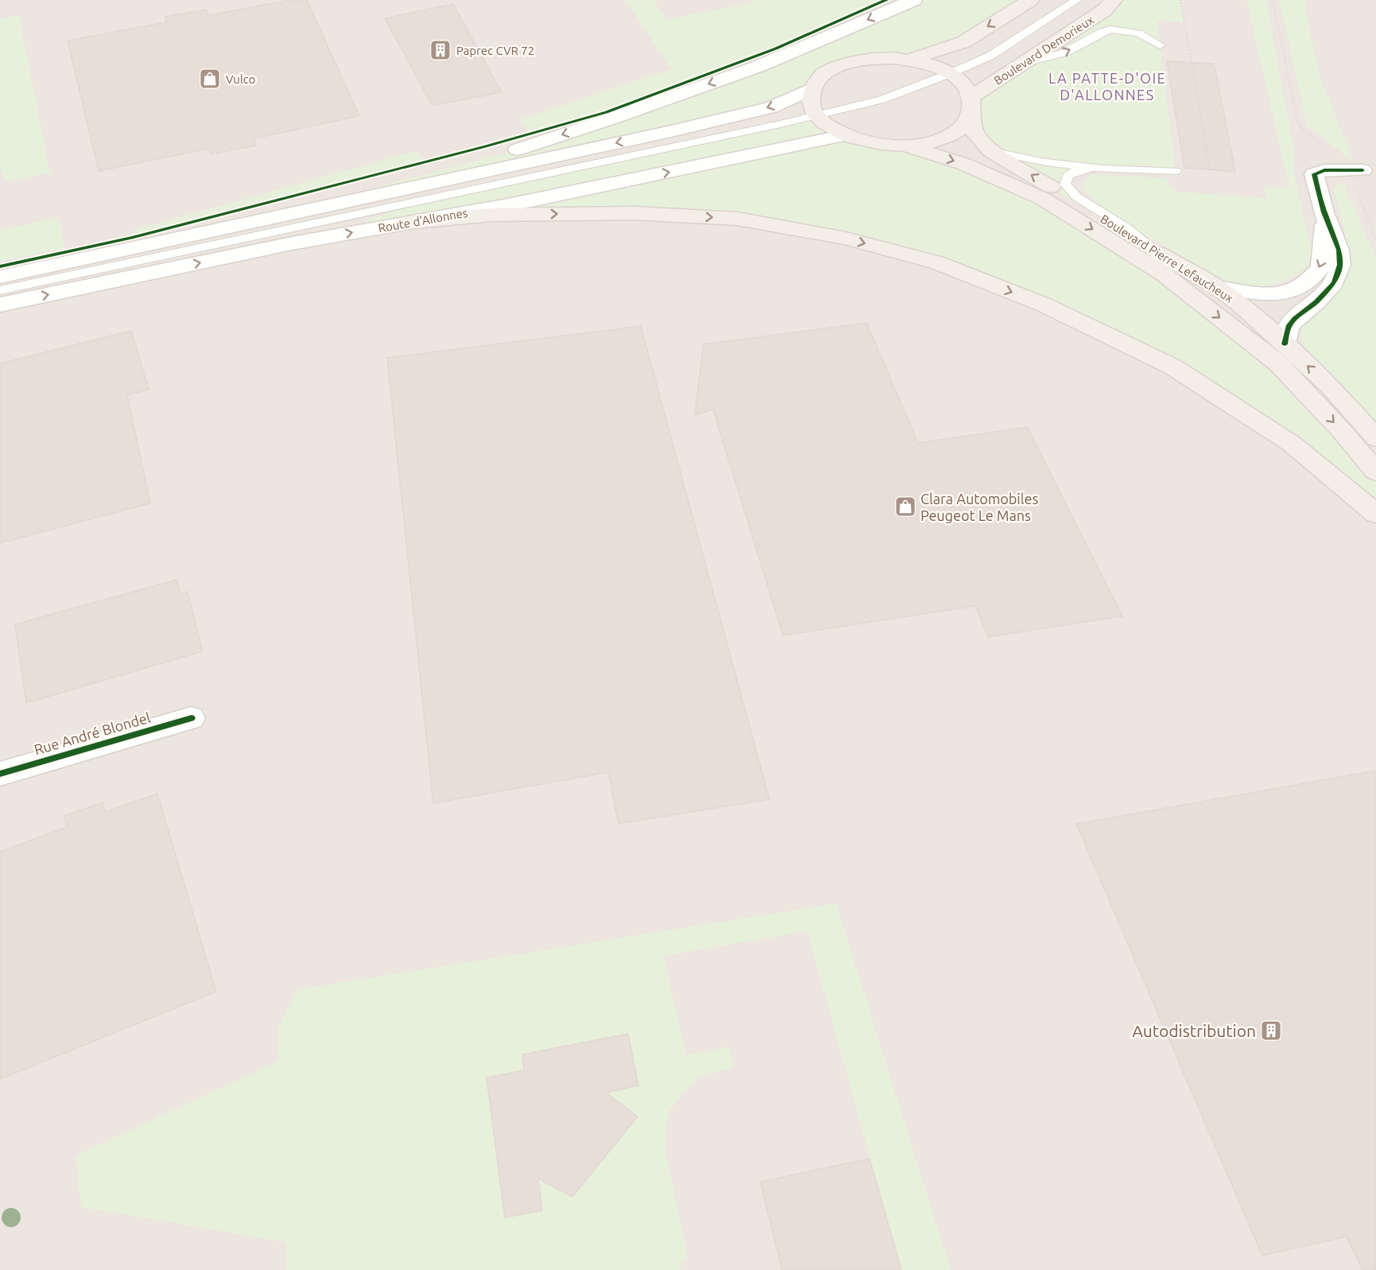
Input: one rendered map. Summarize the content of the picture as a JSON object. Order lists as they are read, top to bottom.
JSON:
{
  "streets": {
    "main road": [
      "Boulevard Demorieux",
      "Route d'Allonnes",
      "Boulevard Pierre Lefaucheux",
      "Rue André Blondel"
    ]
  },
  "crossings": [
    ["Boulevard Demorieux", "Boulevard Pierre Lefaucheux"]
  ],
  "districts": ["LA PATTE-D'OIE D'ALLONNES"],
  "places": {
    "building": ["Paprec CVR 72", "Autodistribution"],
    "shop": ["Vulco", "Clara Automobiles Peugeot Le Mans"]
  }
}
